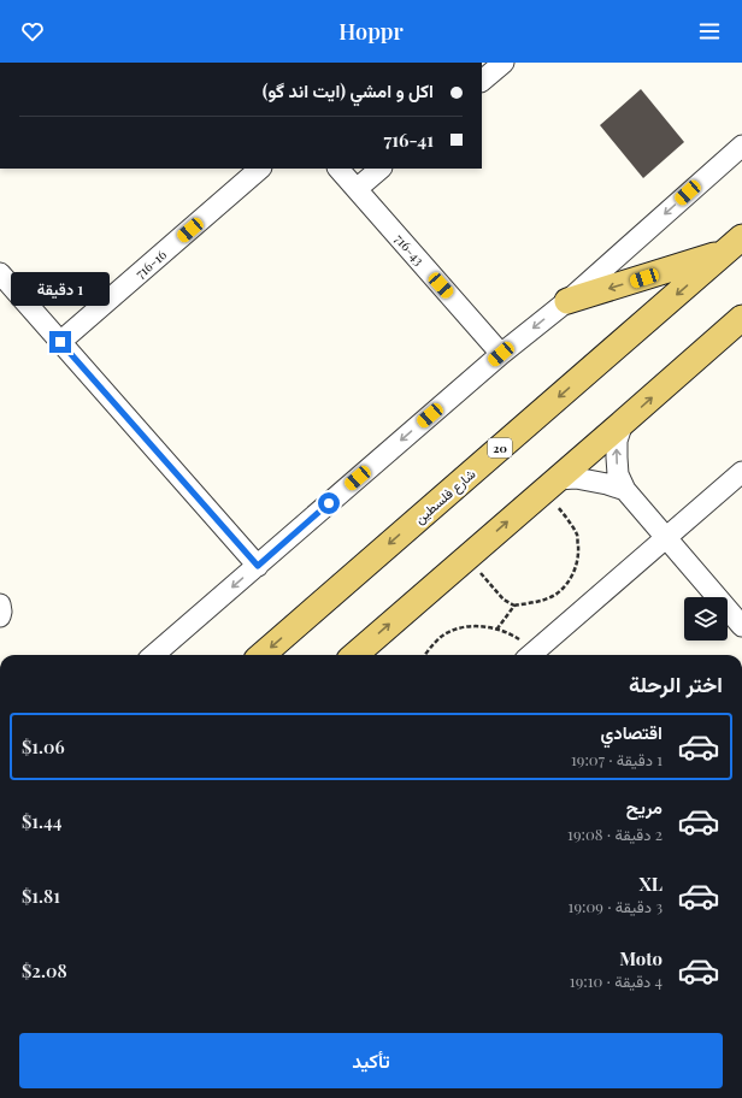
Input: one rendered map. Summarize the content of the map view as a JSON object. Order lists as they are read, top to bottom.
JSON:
{
  "streets": {
    "main road": ["20", "شارع فلسطين"],
    "street": ["716-43", "716-16"]
  },
  "page": {
    "header": "Hoppr",
    "banner": ["اكل و امشي (ايت اند گو)", "716-41"],
    "bubble": "1 دقيقة",
    "heading": "اختر الرحلة",
    "list": [
      {
        "name": "اقتصادي",
        "note": "1 دقيقة · 19:07",
        "value": "$1.06"
      },
      {
        "name": "مريح",
        "note": "2 دقيقة · 19:08",
        "value": "$1.44"
      },
      {
        "name": "XL",
        "note": "3 دقيقة · 19:09",
        "value": "$1.81"
      },
      {
        "name": "Moto",
        "note": "4 دقيقة · 19:10",
        "value": "$2.08"
      }
    ],
    "buttons": "تأكيد"
  }
}
